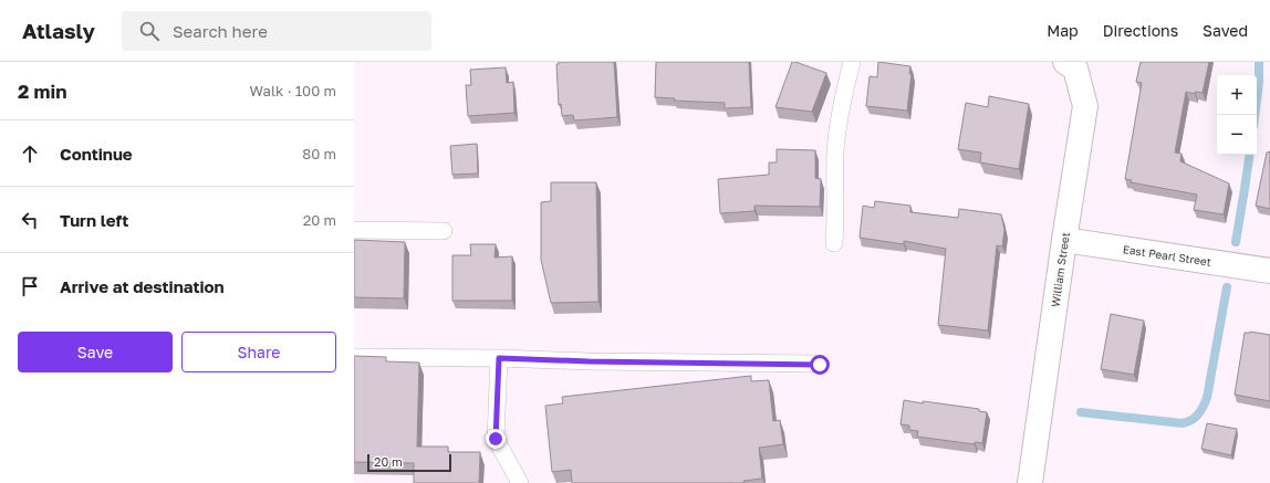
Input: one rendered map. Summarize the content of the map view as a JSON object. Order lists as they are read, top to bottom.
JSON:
{
  "streets": {
    "street": ["East Pearl Street", "William Street"]
  },
  "crossings": [
    ["East Pearl Street", "William Street"]
  ],
  "scale_bar": "20 m",
  "page": {
    "header": "Atlasly",
    "search": "Search here",
    "nav": ["Map", "Directions", "Saved"],
    "heading": ["2 min", "Walk · 100 m"],
    "map_buttons": ["+", "−"],
    "list": [
      ["Continue", "80 m"],
      ["Turn left", "20 m"],
      "Arrive at destination"
    ],
    "buttons": ["Save", "Share"],
    "scale": "20 m"
  }
}
